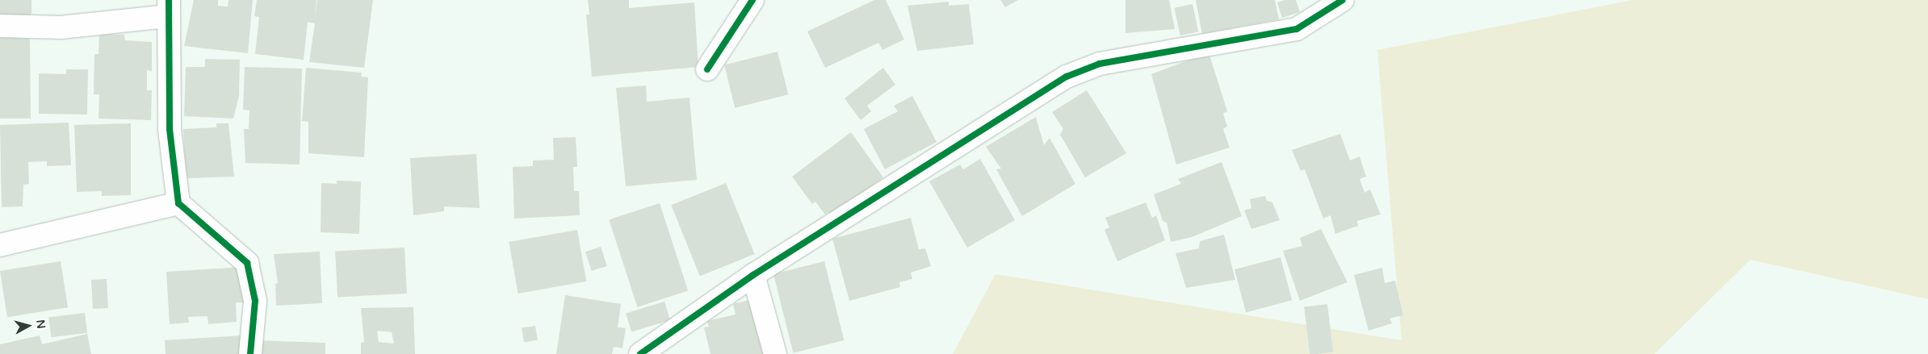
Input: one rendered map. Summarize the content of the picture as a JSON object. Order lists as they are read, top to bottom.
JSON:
{
  "north": "right"
}
